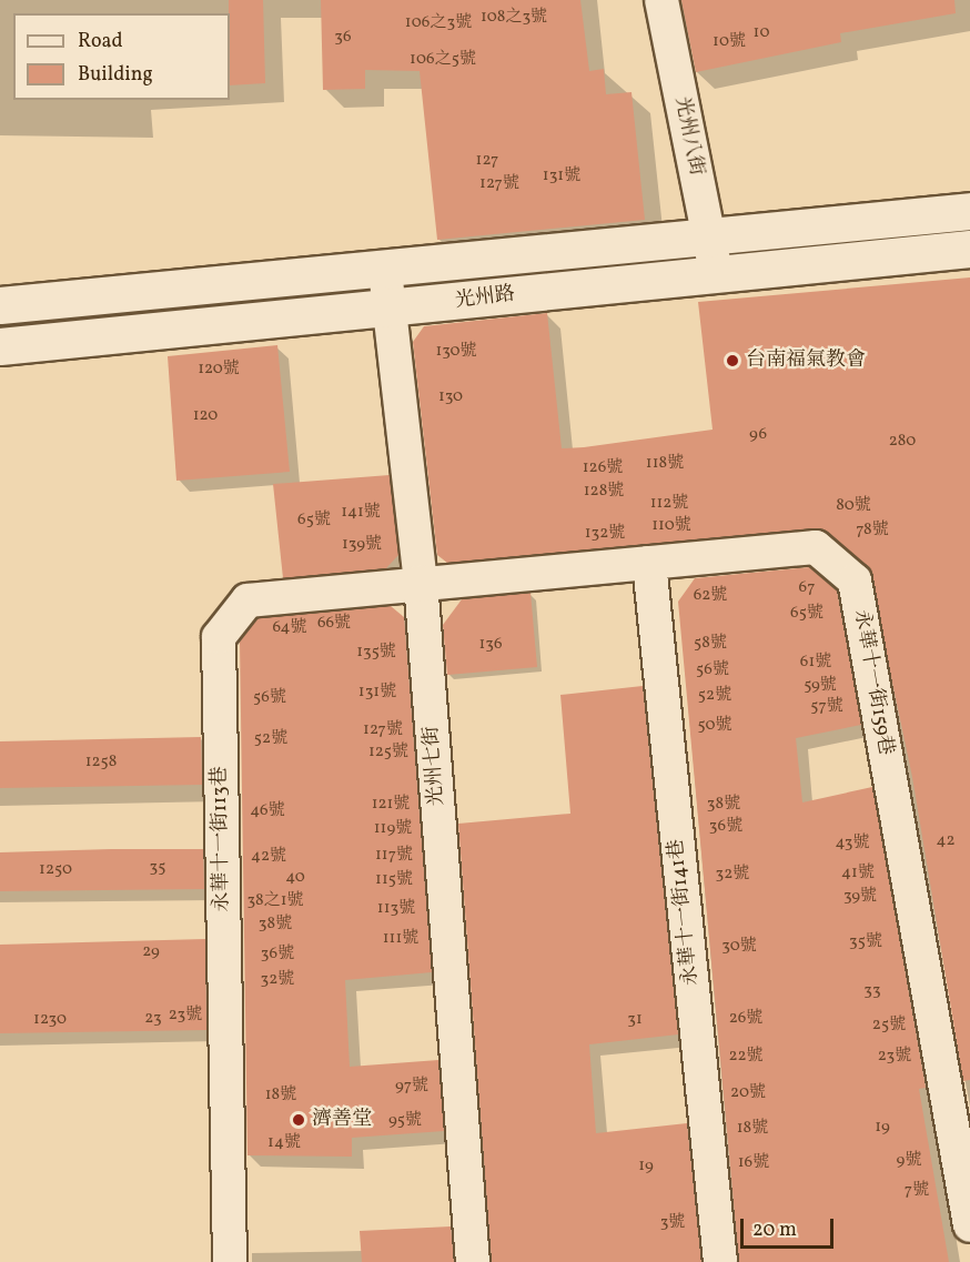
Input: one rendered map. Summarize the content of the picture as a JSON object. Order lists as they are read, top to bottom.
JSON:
{
  "streets": {
    "street": [
      "光州八街",
      "光州路",
      "永華十一街159巷",
      "光州七街",
      "永華十一街113巷",
      "永華十一街141巷"
    ]
  },
  "crossings": [
    ["光州八街", "光州路"],
    ["光州路", "光州七街"],
    ["永華十一街159巷", "光州七街"],
    ["永華十一街159巷", "永華十一街113巷"],
    ["永華十一街159巷", "永華十一街141巷"],
    ["光州七街", "永華十一街113巷"]
  ],
  "places": ["台南福氣教會", "濟善堂"],
  "house_numbers": [
    "108之3號",
    "106之3號",
    "10",
    "36",
    "10號",
    "106之5號",
    "127",
    "131號",
    "127號",
    "130號",
    "120號",
    "130",
    "120",
    "96",
    "280",
    "118號",
    "126號",
    "128號",
    "112號",
    "80號",
    "141號",
    "65號",
    "110號",
    "78號",
    "132號",
    "139號",
    "67",
    "62號",
    "65號",
    "66號",
    "64號",
    "58號",
    "136",
    "135號",
    "61號",
    "56號",
    "59號",
    "131號",
    "52號",
    "56號",
    "57號",
    "50號",
    "127號",
    "52號",
    "125號",
    "1258",
    "121號",
    "38號",
    "46號",
    "36號",
    "119號",
    "42",
    "43號",
    "117號",
    "42號",
    "35",
    "1250",
    "41號",
    "32號",
    "40",
    "115號",
    "39號",
    "38之1號",
    "113號",
    "38號",
    "111號",
    "35號",
    "30號",
    "29",
    "36號",
    "32號",
    "33",
    "23號",
    "23",
    "26號",
    "1230",
    "31",
    "25號",
    "22號",
    "23號",
    "97號",
    "20號",
    "18號",
    "95號",
    "19",
    "18號",
    "14號",
    "9號",
    "16號",
    "19",
    "7號",
    "3號"
  ],
  "legend": ["Road", "Building"],
  "scale_bar": "20 m"
}
